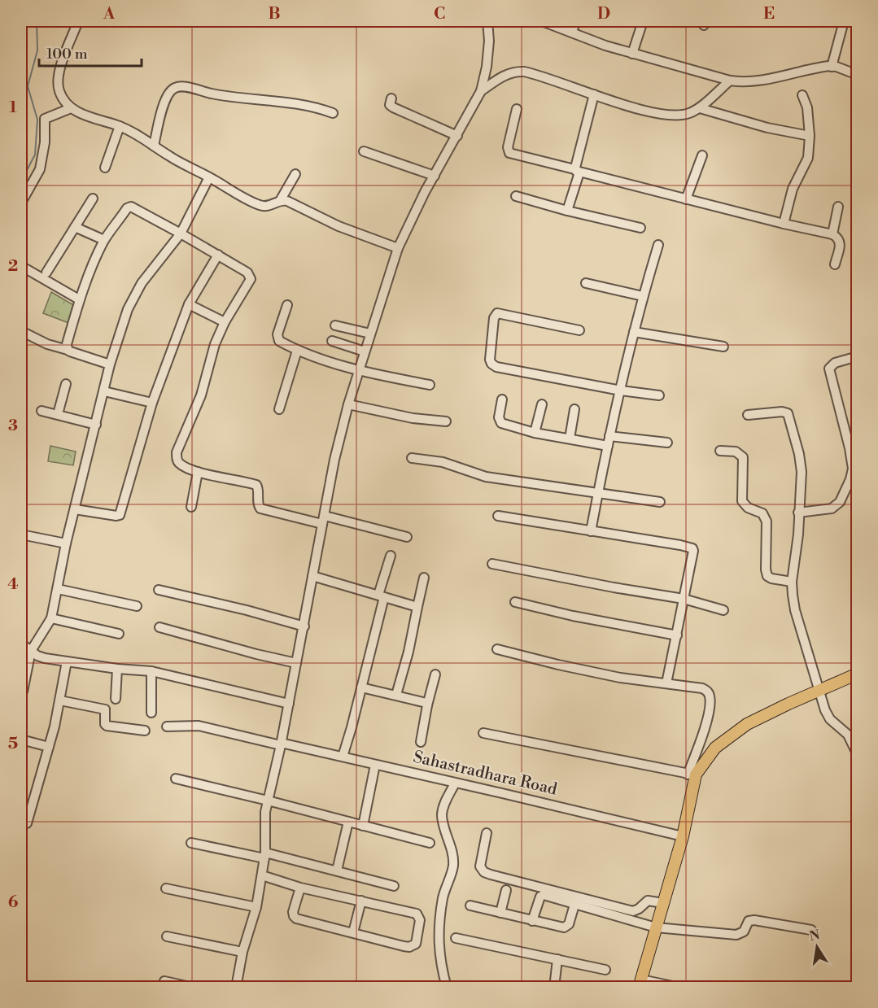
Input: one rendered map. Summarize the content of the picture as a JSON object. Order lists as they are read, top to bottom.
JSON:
{
  "streets": {
    "street": ["Sahastradhara Road"]
  },
  "scale_bar": "100 m",
  "north": "top",
  "grid": {
    "columns": [
      "A",
      "B",
      "C",
      "D",
      "E"
    ],
    "rows": [
      "1",
      "2",
      "3",
      "4",
      "5",
      "6"
    ]
  }
}
